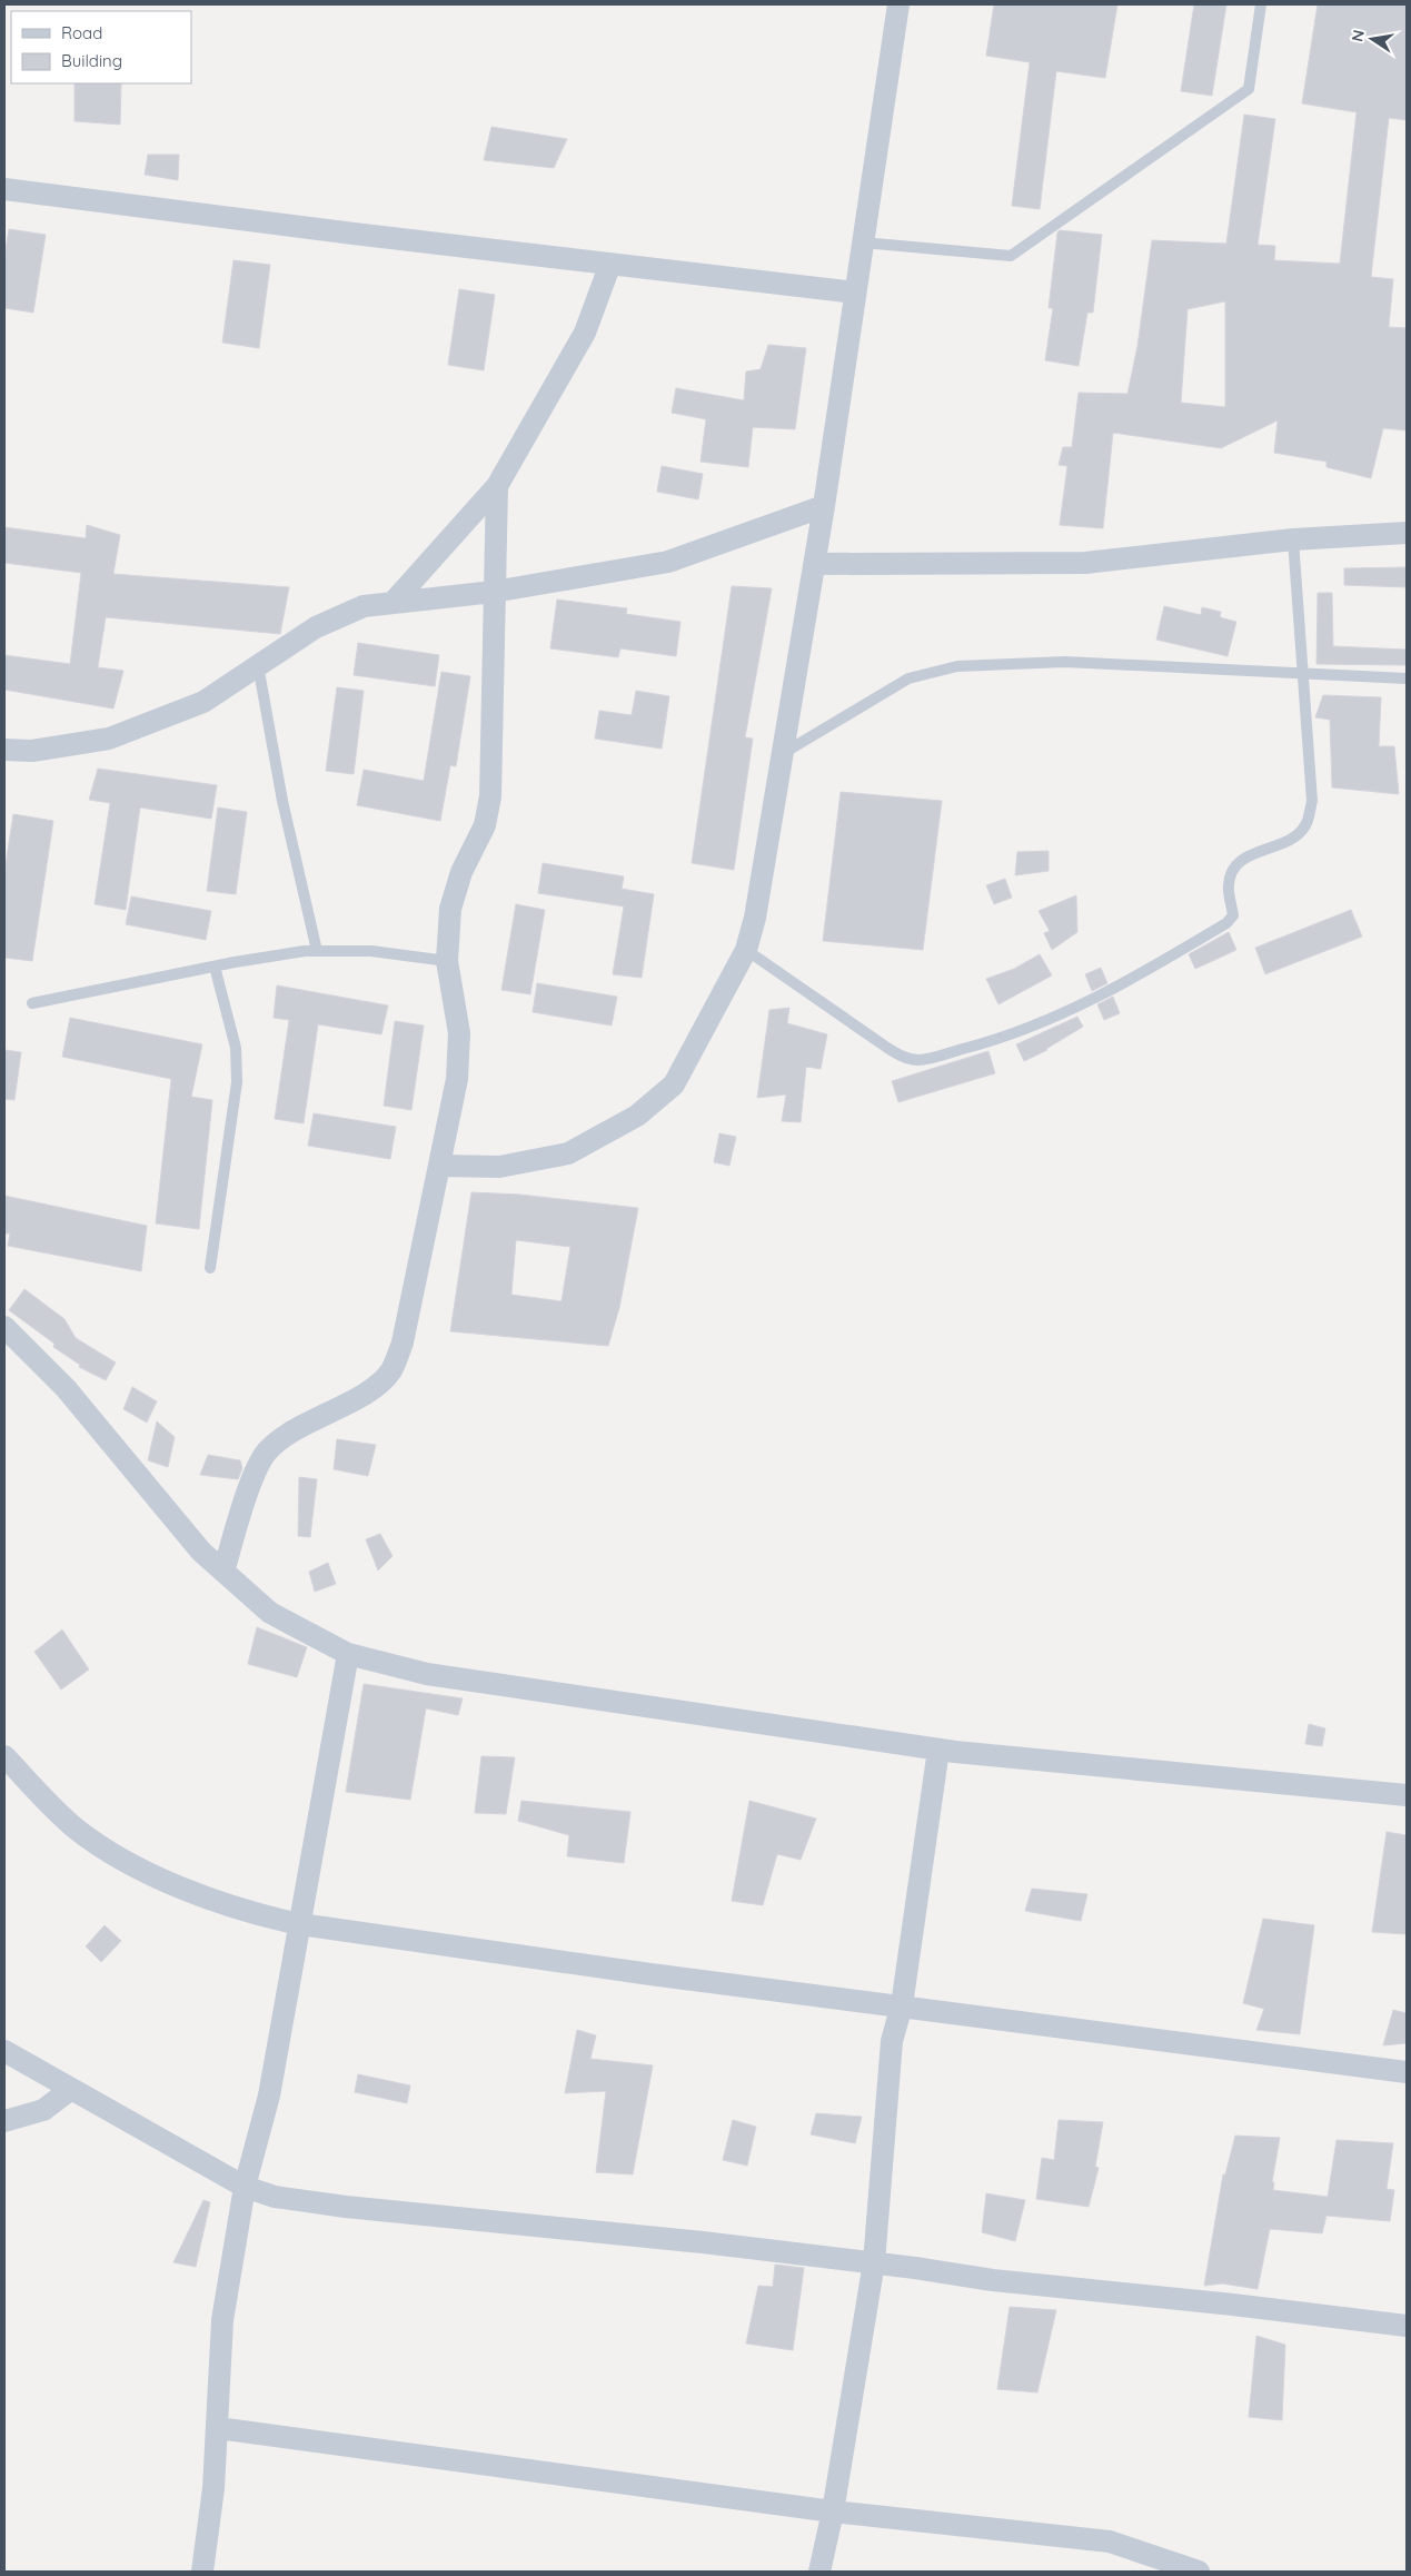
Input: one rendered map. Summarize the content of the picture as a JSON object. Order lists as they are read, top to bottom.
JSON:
{
  "legend": ["Road", "Building"],
  "north": "left"
}
